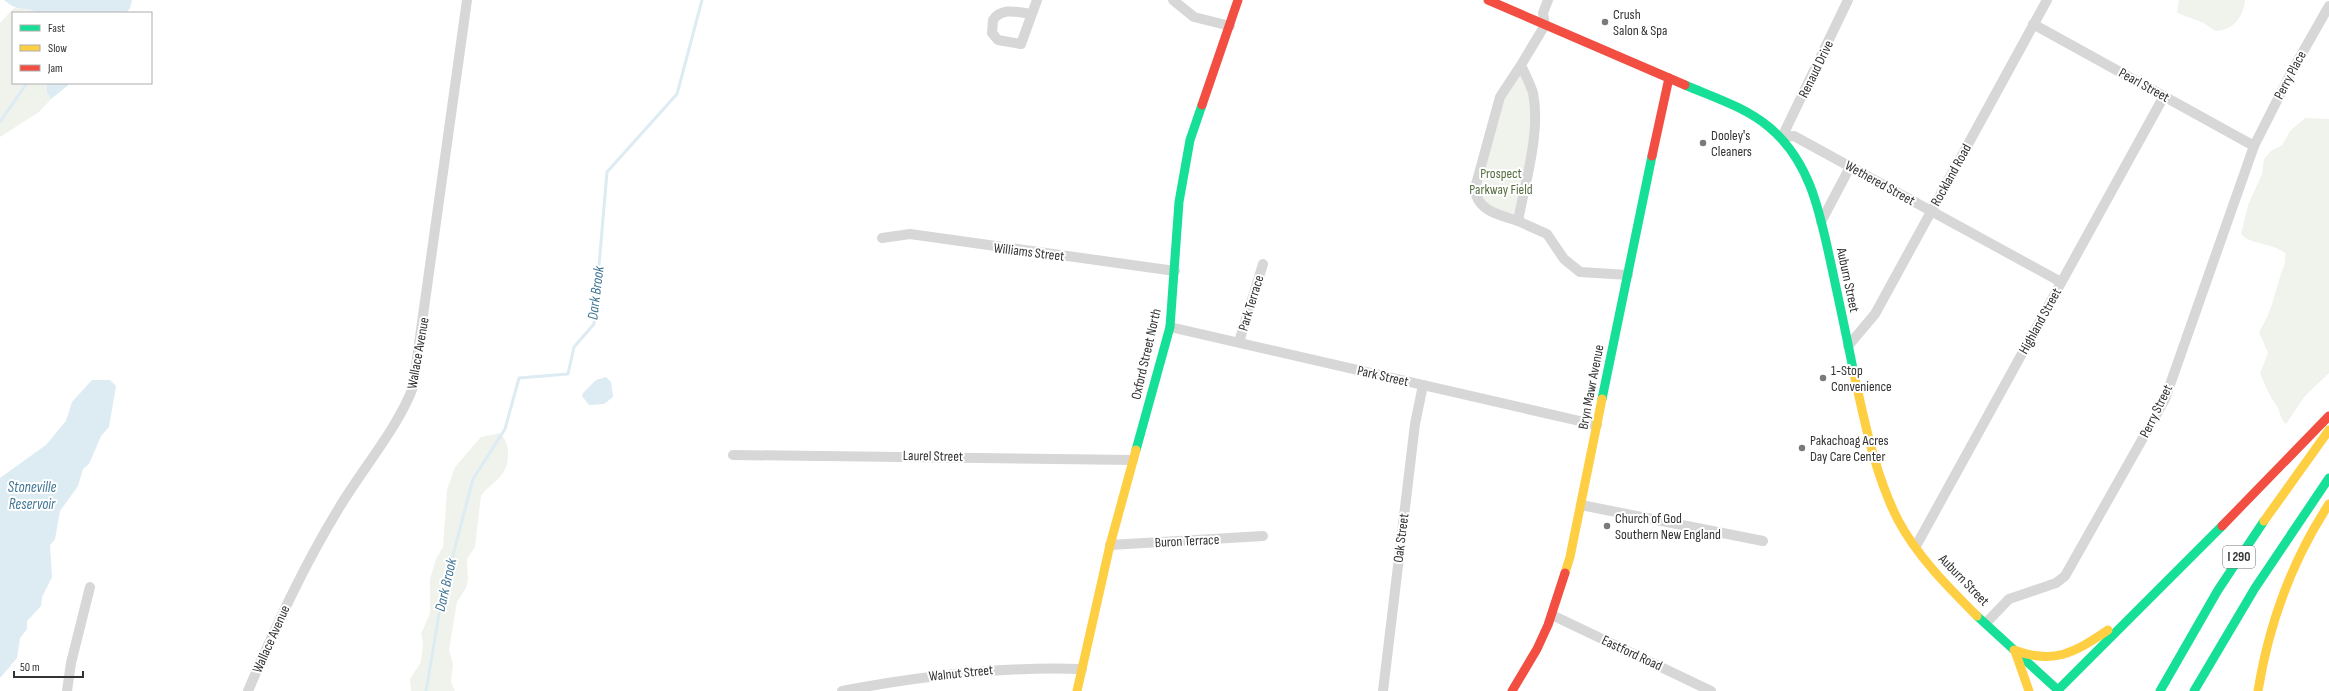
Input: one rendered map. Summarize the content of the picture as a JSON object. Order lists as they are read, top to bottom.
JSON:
{
  "streets": {
    "main road": [
      "Auburn Street",
      "Oxford Street North",
      "Bryn Mawr Avenue",
      "I 290"
    ],
    "street": [
      "Renaud Drive",
      "Perry Place",
      "Pearl Street",
      "Rockland Road",
      "Wethered Street",
      "Williams Street",
      "Park Terrace",
      "Highland Street",
      "Wallace Avenue",
      "Park Street",
      "Perry Street",
      "Laurel Street",
      "Oak Street",
      "Buron Terrace",
      "Eastford Road",
      "Walnut Street"
    ]
  },
  "crossings": [
    ["Renaud Drive", "Wethered Street"],
    ["Renaud Drive", "Auburn Street"],
    ["Perry Place", "Pearl Street"],
    ["Perry Place", "Perry Street"],
    ["Pearl Street", "Rockland Road"],
    ["Pearl Street", "Highland Street"],
    ["Pearl Street", "Perry Street"],
    ["Rockland Road", "Wethered Street"],
    ["Rockland Road", "Auburn Street"],
    ["Wethered Street", "Auburn Street"],
    ["Wethered Street", "Highland Street"],
    ["Williams Street", "Oxford Street North"],
    ["Auburn Street", "Highland Street"],
    ["Auburn Street", "Bryn Mawr Avenue"],
    ["Auburn Street", "Perry Street"],
    ["Park Terrace", "Park Street"],
    ["Oxford Street North", "Park Street"],
    ["Oxford Street North", "Laurel Street"],
    ["Oxford Street North", "Buron Terrace"],
    ["Oxford Street North", "Walnut Street"],
    ["Park Street", "Bryn Mawr Avenue"],
    ["Park Street", "Oak Street"],
    ["Bryn Mawr Avenue", "Eastford Road"]
  ],
  "water": ["Dark Brook", "Stoneville Reservoir"],
  "parks": ["Prospect Parkway Field"],
  "places": [
    "Crush Salon & Spa",
    "Dooley's Cleaners",
    "1-Stop Convenience",
    "Pakachoag Acres Day Care Center",
    "Church of God Southern New England"
  ],
  "legend": ["Fast", "Slow", "Jam"],
  "scale_bar": "50 m"
}
